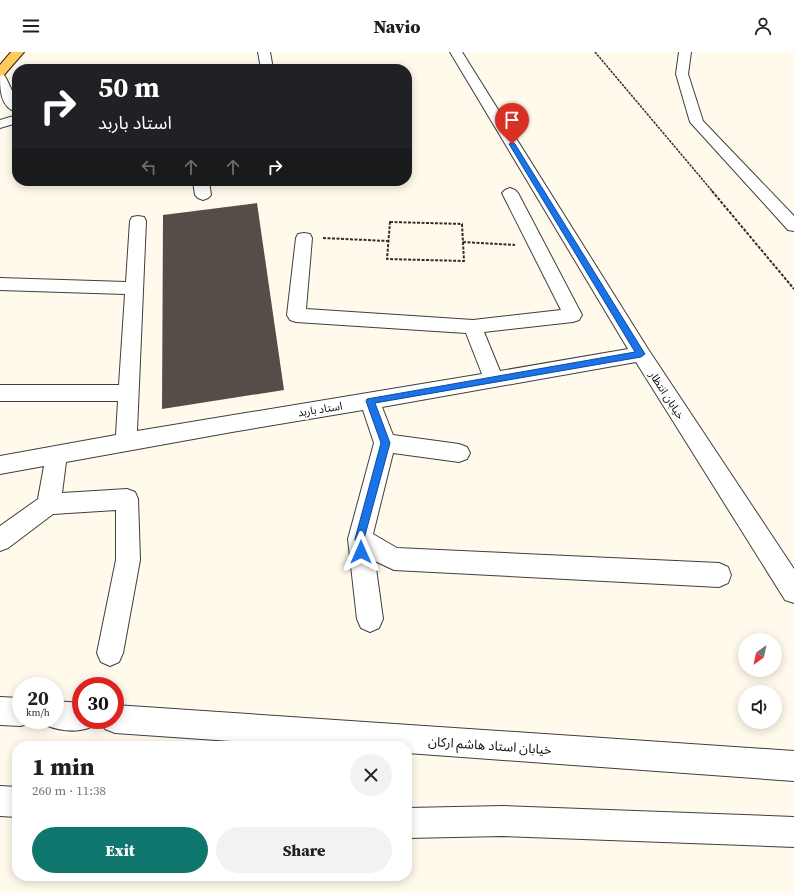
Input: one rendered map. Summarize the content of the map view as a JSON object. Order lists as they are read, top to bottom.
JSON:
{
  "streets": {
    "street": ["خیابان انتظار", "استاد باربد", "خیابان استاد هاشم ارکان"]
  },
  "crossings": [
    ["خیابان انتظار", "استاد باربد"]
  ],
  "north": "bottom left",
  "page": {
    "header": "Navio",
    "turn": ["50 m", "استاد باربد"],
    "speed": "20 km/h",
    "limit": "30",
    "heading": ["1 min", "260 m · 11:38"],
    "buttons": ["Exit", "Share"]
  }
}
